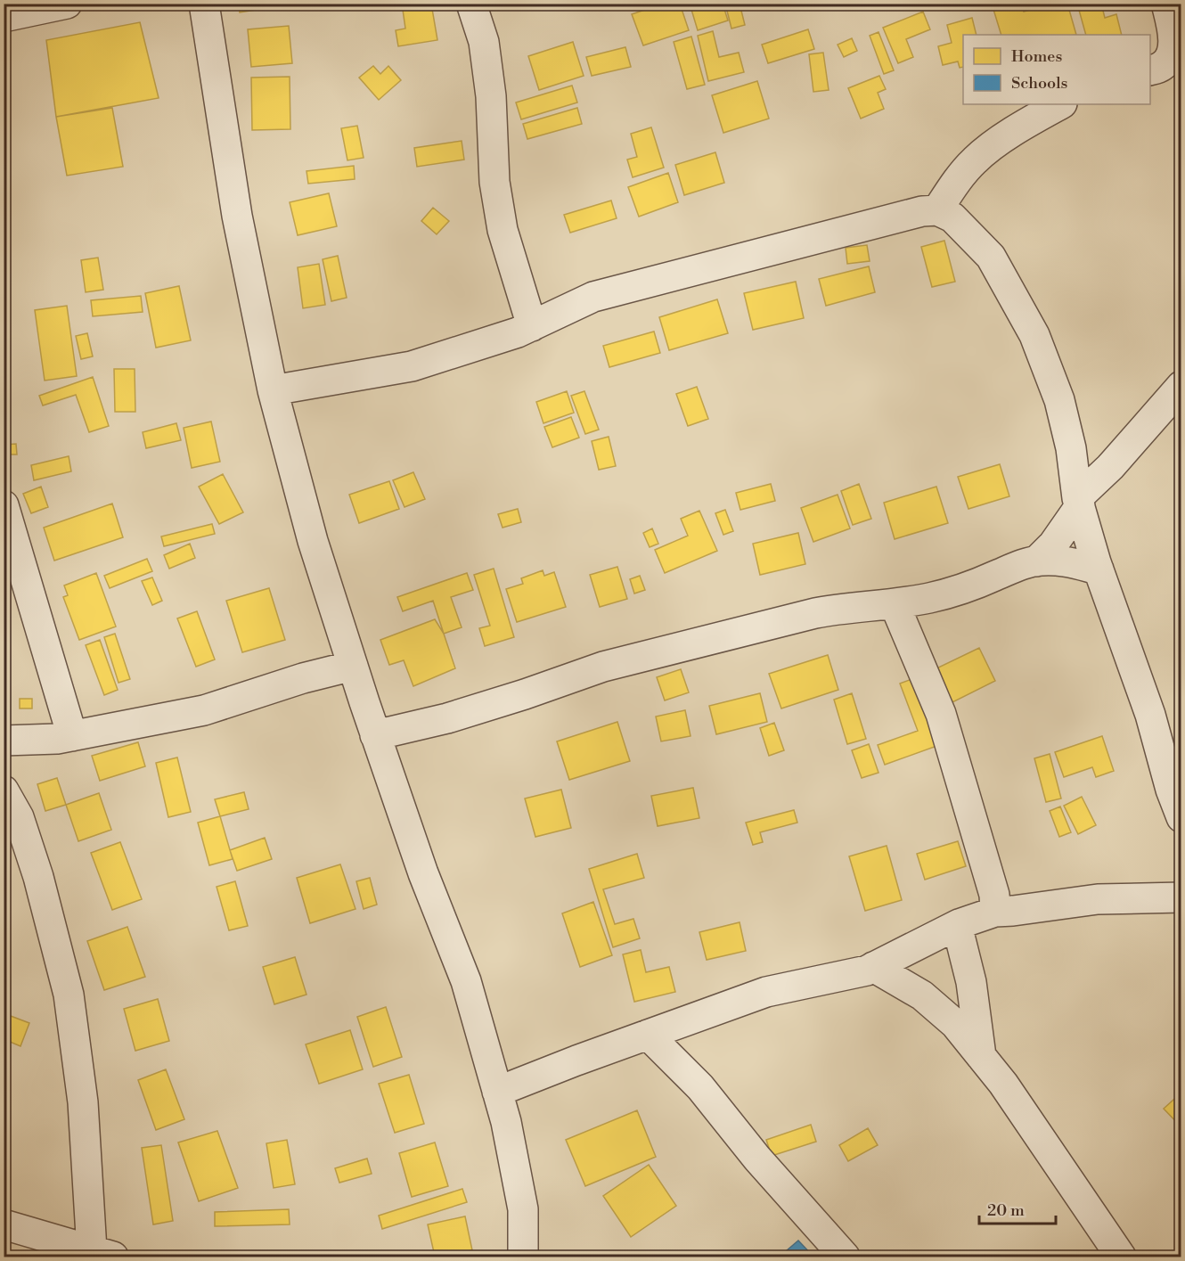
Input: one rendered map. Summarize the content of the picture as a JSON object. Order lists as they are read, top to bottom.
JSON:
{
  "legend": ["Homes", "Schools"],
  "scale_bar": "20 m"
}
